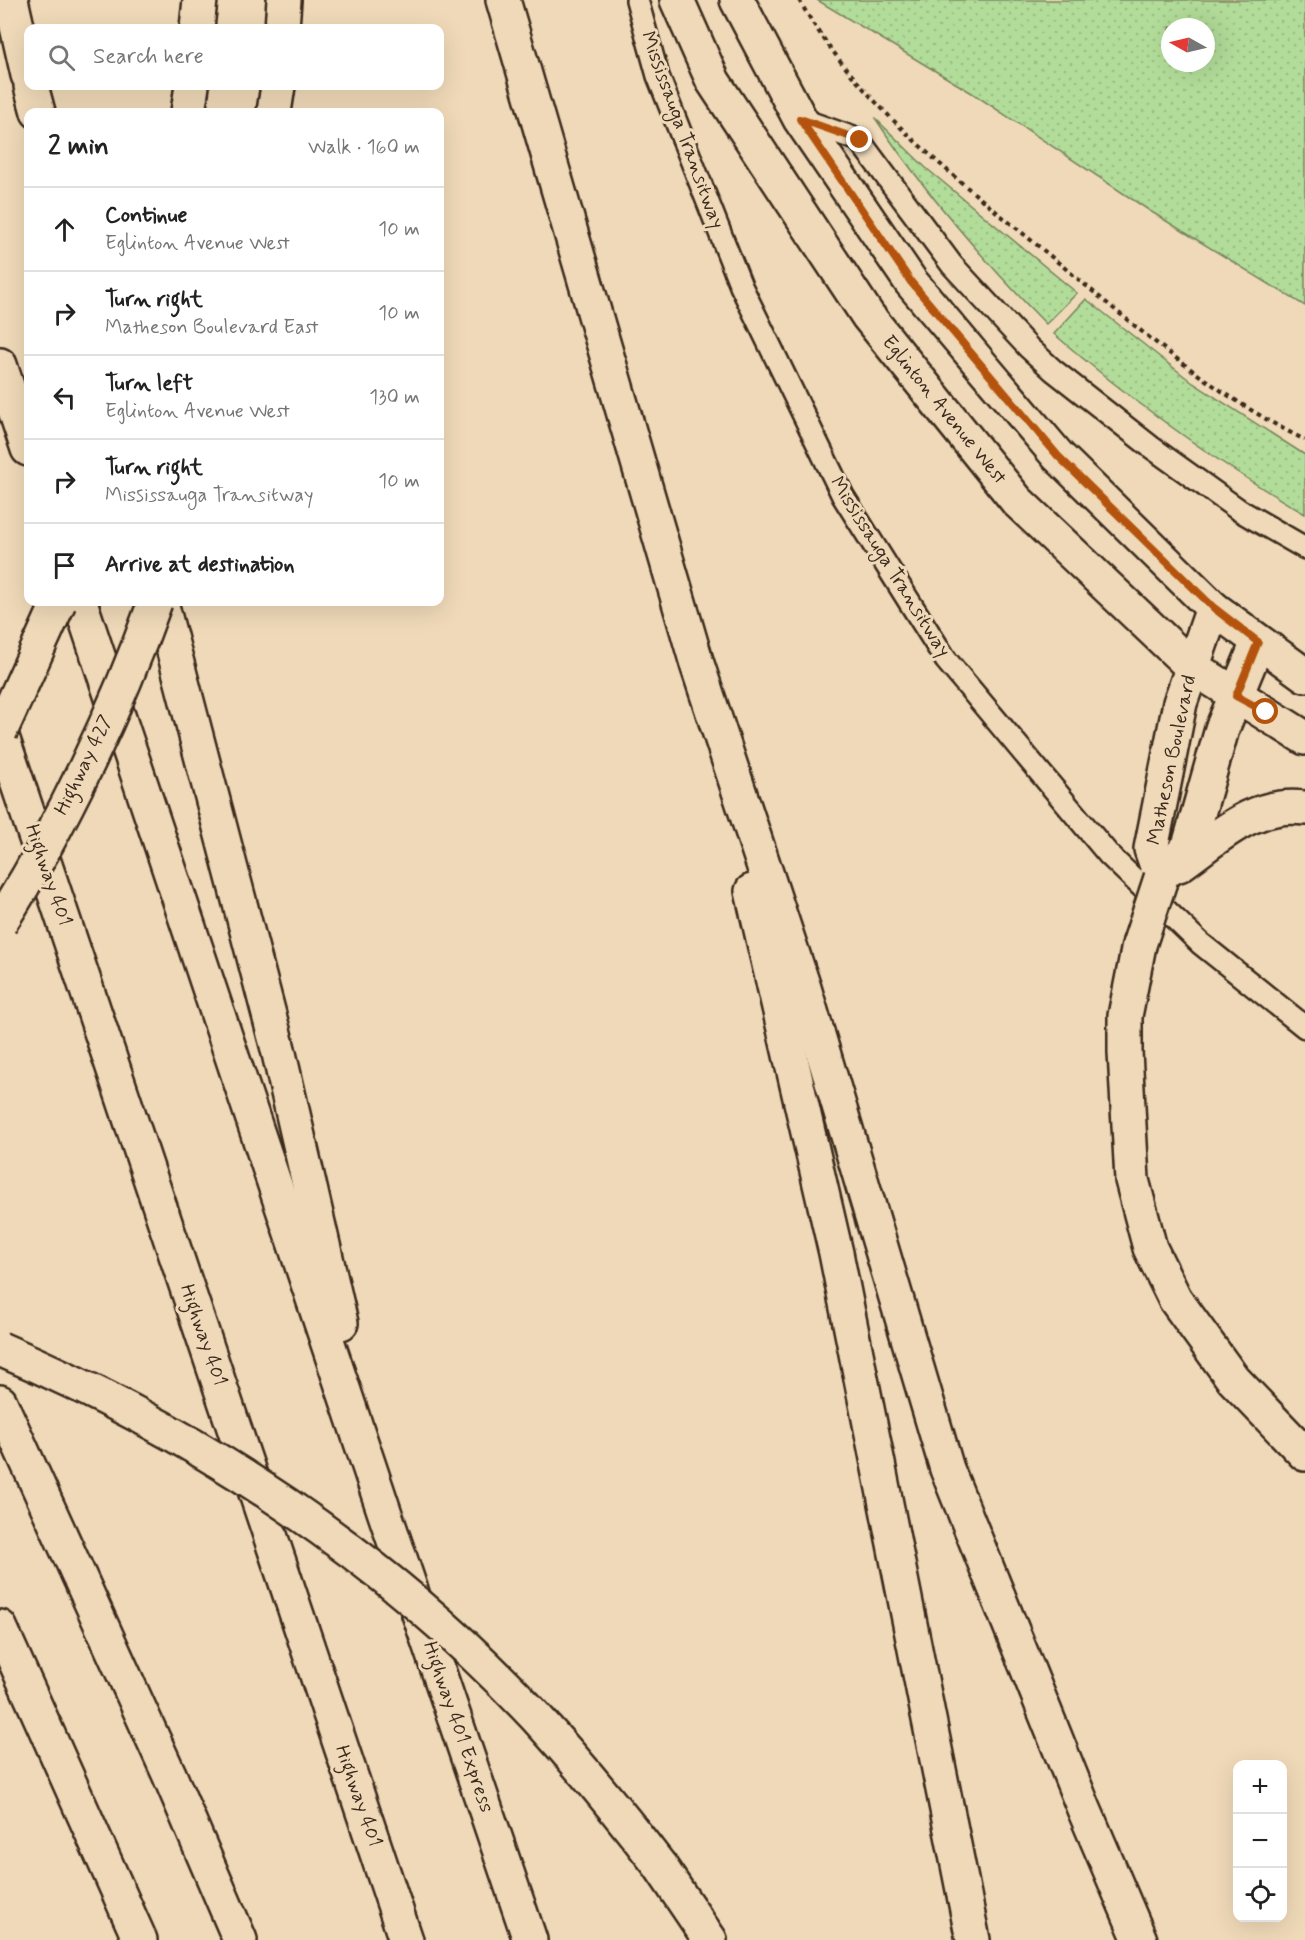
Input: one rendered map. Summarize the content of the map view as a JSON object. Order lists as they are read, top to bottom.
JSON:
{
  "streets": {
    "main road": [
      "Eglinton Avenue West",
      "Matheson Boulevard",
      "Highway 427",
      "Highway 401",
      "Highway 401 Express"
    ],
    "lane": ["Mississauga Transitway"]
  },
  "crossings": [
    ["Eglinton Avenue West", "Matheson Boulevard"]
  ],
  "north": "left",
  "page": {
    "search": "Search here",
    "heading": ["2 min", "Walk · 160 m"],
    "list": [
      ["Continue", "Eglinton Avenue West", "10 m"],
      ["Turn right", "Matheson Boulevard East", "10 m"],
      ["Turn left", "Eglinton Avenue West", "130 m"],
      ["Turn right", "Mississauga Transitway", "10 m"],
      "Arrive at destination"
    ],
    "map_buttons": ["+", "−"]
  }
}
